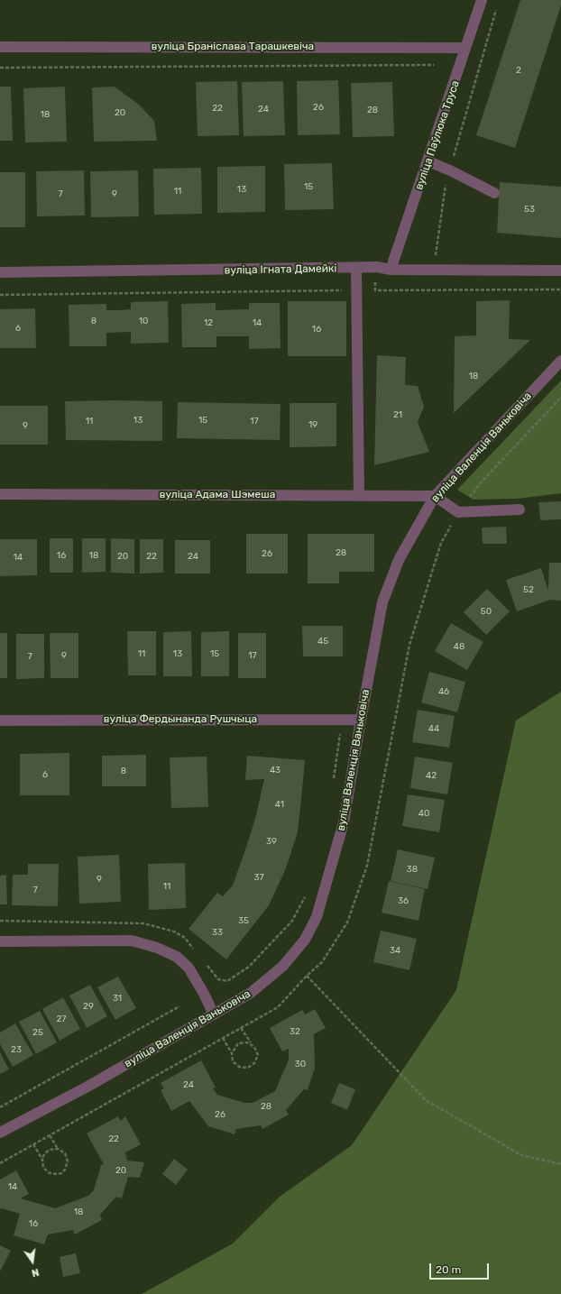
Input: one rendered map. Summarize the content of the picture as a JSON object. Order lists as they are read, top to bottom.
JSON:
{
  "streets": {
    "street": [
      "вуліца Браніслава Тарашкевіча",
      "вуліца Паўлюка Труса",
      "вуліца Ігната Дамейкі",
      "вуліца Валенція Ваньковіча",
      "вуліца Адама Шэмеша",
      "вуліца Фердынанда Рушчыца"
    ]
  },
  "crossings": [
    ["вуліца Браніслава Тарашкевіча", "вуліца Паўлюка Труса"],
    ["вуліца Паўлюка Труса", "вуліца Ігната Дамейкі"],
    ["вуліца Валенція Ваньковіча", "вуліца Адама Шэмеша"],
    ["вуліца Валенція Ваньковіча", "вуліца Фердынанда Рушчыца"]
  ],
  "house_numbers": [
    "2",
    "26",
    "22",
    "24",
    "28",
    "20",
    "18",
    "15",
    "13",
    "11",
    "7",
    "9",
    "53",
    "8",
    "10",
    "12",
    "14",
    "6",
    "16",
    "18",
    "21",
    "13",
    "15",
    "11",
    "17",
    "19",
    "9",
    "28",
    "26",
    "16",
    "18",
    "20",
    "22",
    "24",
    "14",
    "52",
    "50",
    "45",
    "48",
    "11",
    "13",
    "15",
    "9",
    "17",
    "7",
    "46",
    "44",
    "43",
    "8",
    "6",
    "42",
    "41",
    "40",
    "39",
    "38",
    "37",
    "9",
    "11",
    "7",
    "36",
    "35",
    "33",
    "34",
    "31",
    "29",
    "27",
    "32",
    "25",
    "23",
    "30",
    "24",
    "28",
    "26",
    "22",
    "20",
    "14",
    "18",
    "16"
  ],
  "scale_bar": "20 m",
  "north": "bottom"
}
